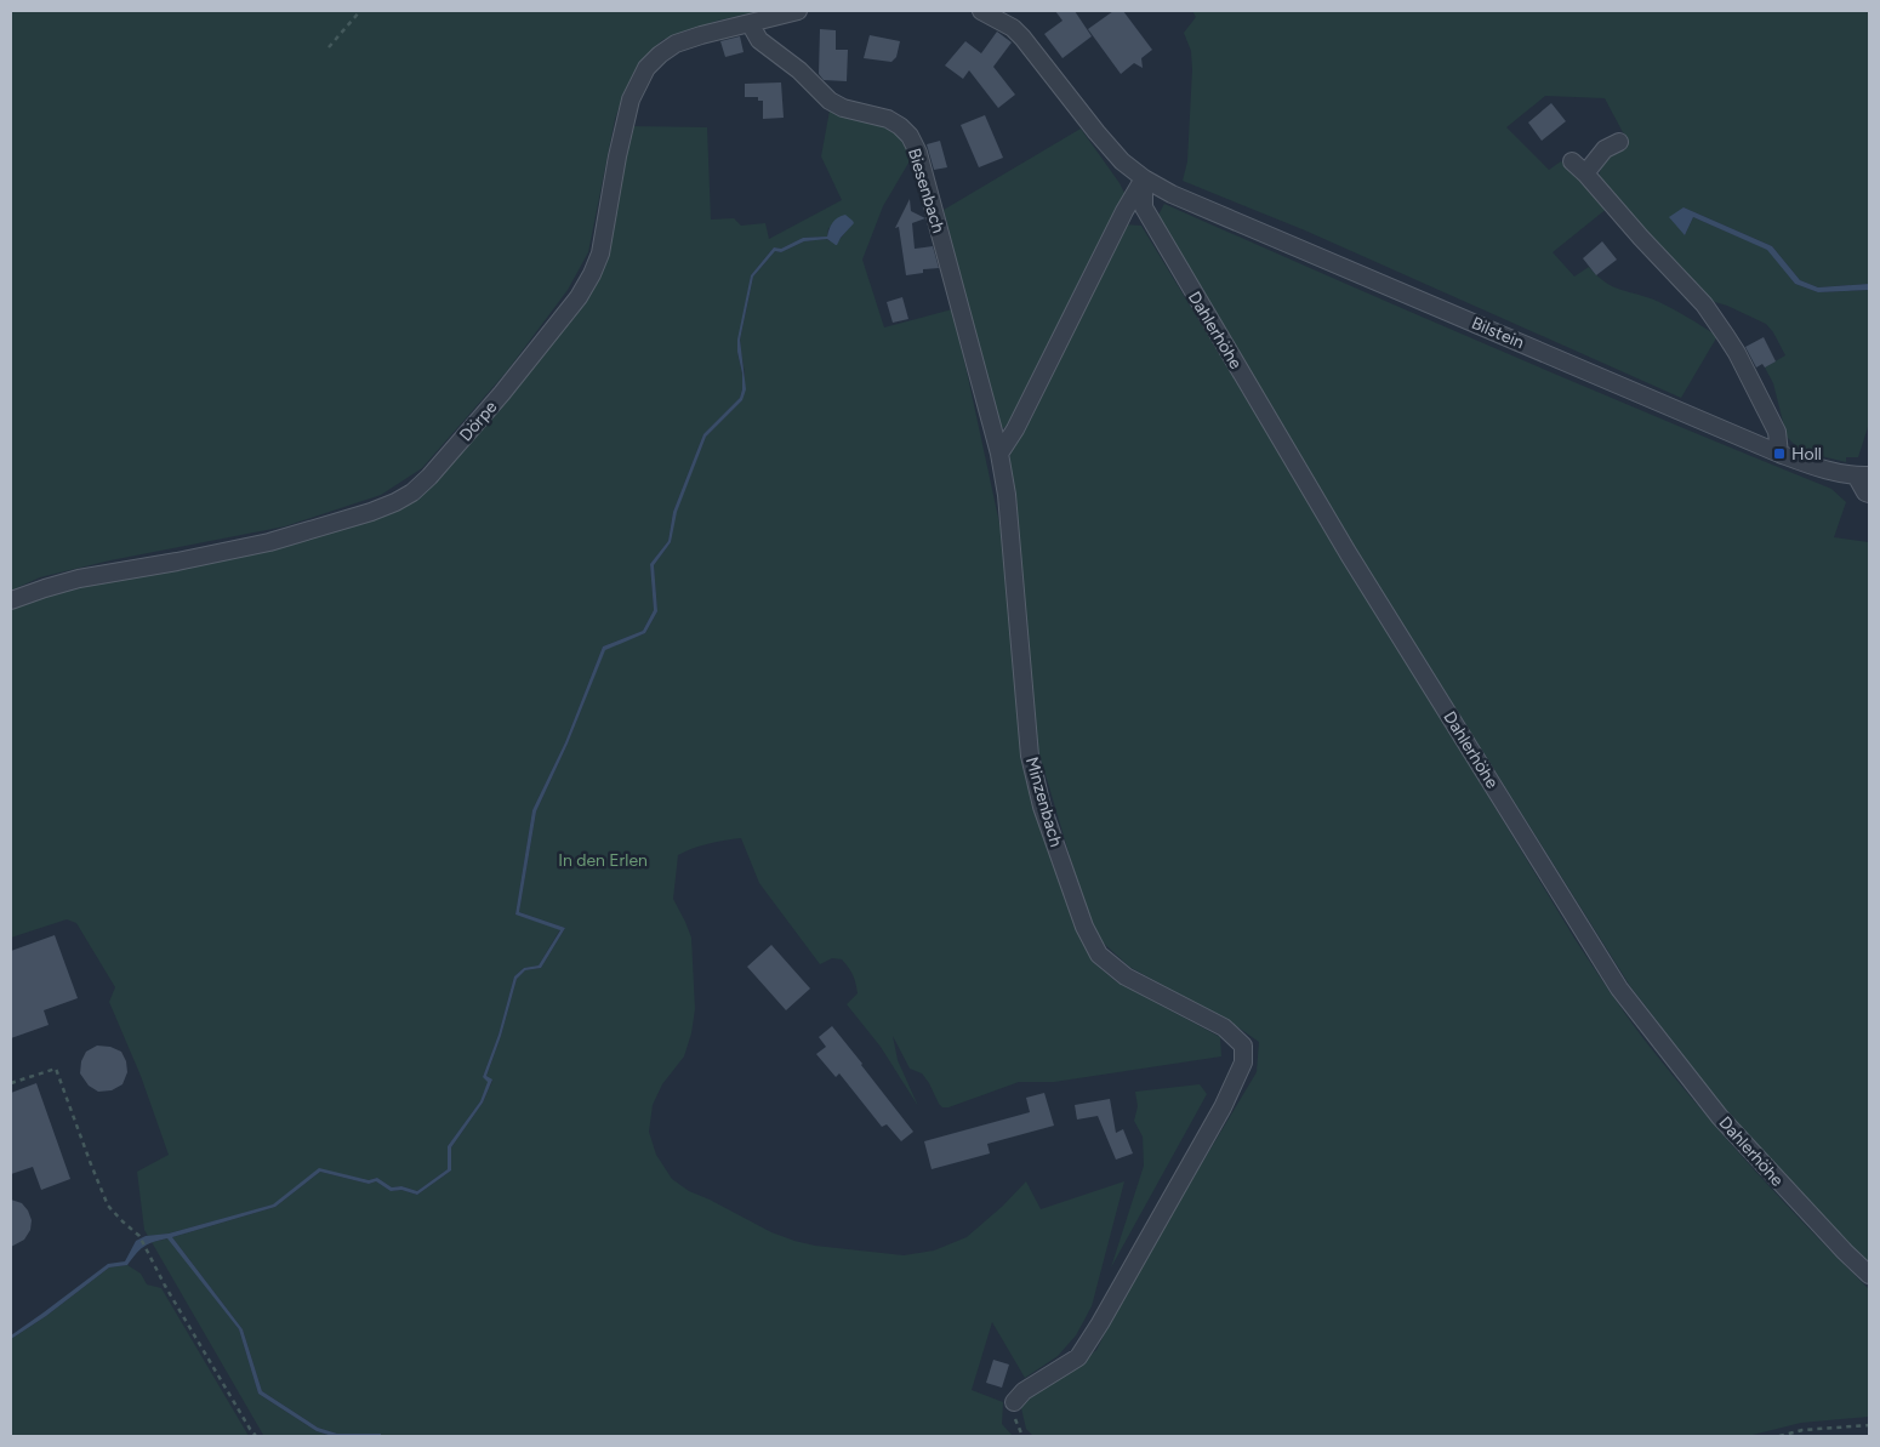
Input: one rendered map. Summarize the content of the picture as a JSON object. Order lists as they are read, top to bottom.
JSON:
{
  "streets": {
    "street": [
      "Biesenbach",
      "Dahlerhöhe",
      "Bilstein",
      "Dörpe",
      "Minzenbach"
    ]
  },
  "crossings": [
    ["Biesenbach", "Dörpe"],
    ["Biesenbach", "Minzenbach"],
    ["Dahlerhöhe", "Bilstein"]
  ],
  "parks": ["In den Erlen"],
  "places": {
    "transit": ["Holl"]
  }
}
